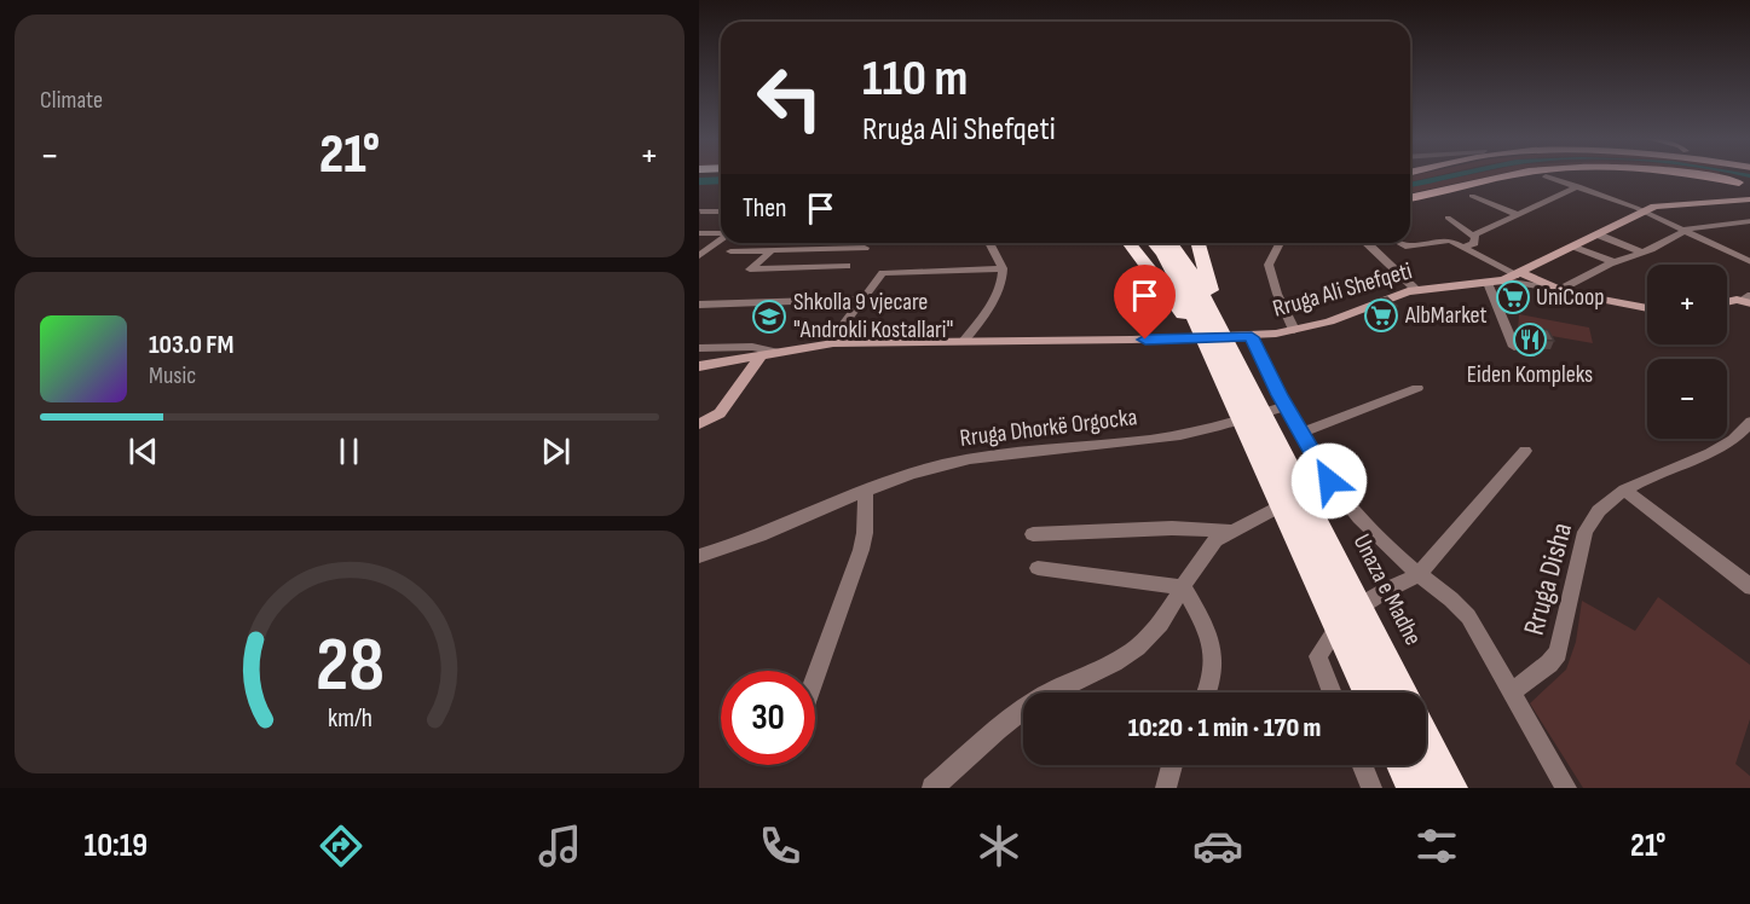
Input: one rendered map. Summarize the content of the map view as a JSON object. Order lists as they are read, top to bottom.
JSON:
{
  "streets": {
    "highway": ["Unaza e Madhe"],
    "main road": ["Rruga Ali Shefqeti"],
    "street": ["Rruga Dhorkë Orgocka", "Rruga Disha"]
  },
  "places": {
    "supermarket": ["UniCoop", "AlbMarket"],
    "school or university": ["Shkolla 9 vjecare \"Androkli Kostallari\""],
    "restaurant": ["Eiden Kompleks"]
  },
  "page": {
    "tile": "Climate",
    "turn": ["110 m", "Rruga Ali Shefqeti"],
    "heat": ["−", "21°", "+"],
    "then": "Then",
    "map_buttons": ["+", "−"],
    "song": ["103.0 FM", "Music"],
    "limit": "30",
    "trip": "10:20 · 1 min · 170 m",
    "tabs": ["10:19", "21°"],
    "gauge": ["28", "km/h"]
  }
}
